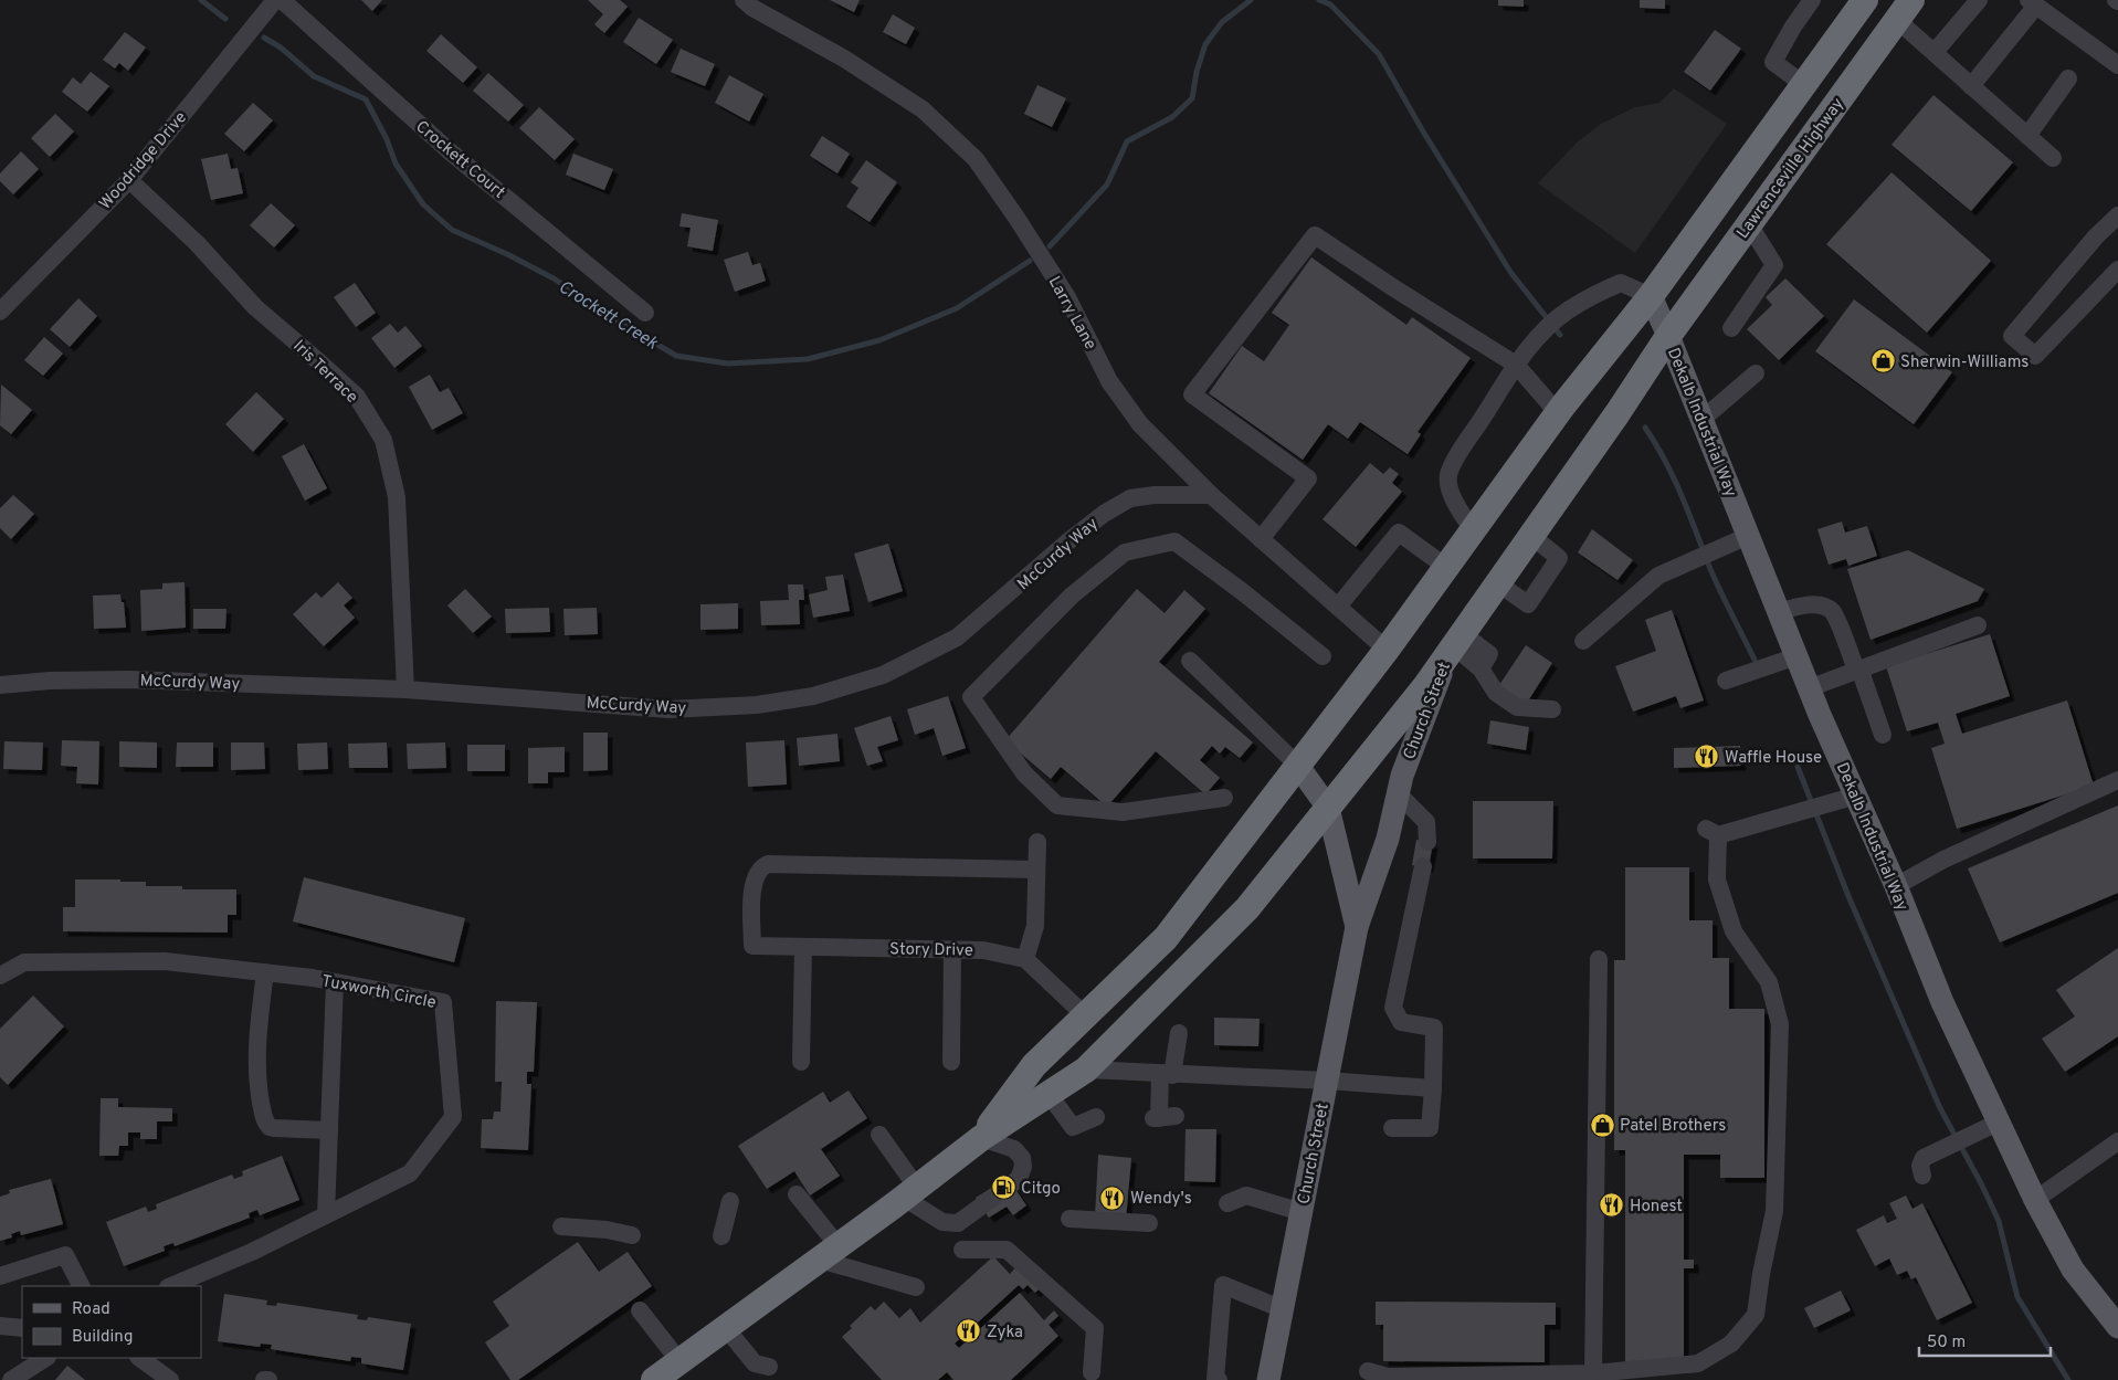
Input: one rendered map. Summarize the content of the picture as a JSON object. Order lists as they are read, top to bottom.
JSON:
{
  "streets": {
    "highway": ["Lawrenceville Highway"],
    "main road": ["Dekalb Industrial Way", "Church Street"],
    "street": [
      "Crockett Court",
      "Woodridge Drive",
      "Larry Lane",
      "Iris Terrace",
      "McCurdy Way",
      "Story Drive",
      "Tuxworth Circle"
    ]
  },
  "crossings": [
    ["Woodridge Drive", "Iris Terrace"],
    ["Lawrenceville Highway", "Dekalb Industrial Way"],
    ["Lawrenceville Highway", "Church Street"],
    ["Larry Lane", "McCurdy Way"],
    ["Iris Terrace", "McCurdy Way"]
  ],
  "water": ["Crockett Creek"],
  "places": {
    "shop": ["Sherwin-Williams", "Patel Brothers"],
    "restaurant": [
      "Waffle House",
      "Wendy's",
      "Honest",
      "Zyka"
    ],
    "fuel station": ["Citgo"]
  },
  "legend": ["Road", "Building"],
  "scale_bar": "50 m"
}
